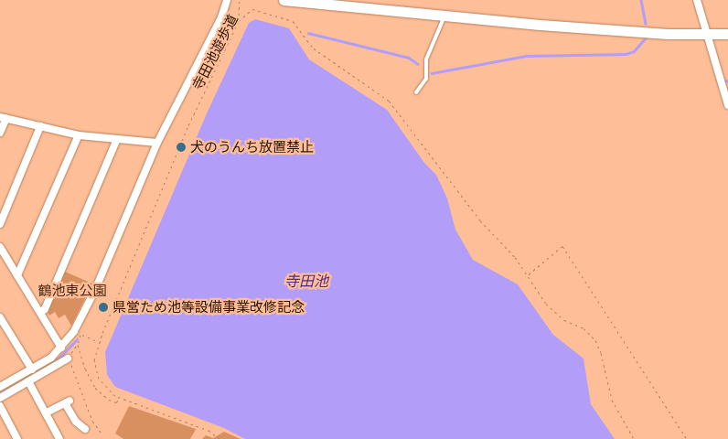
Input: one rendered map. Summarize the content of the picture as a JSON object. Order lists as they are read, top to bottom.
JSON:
{
  "streets": {
    "path": ["寺田池遊歩道"]
  },
  "water": ["寺田池"],
  "parks": ["鶴池東公園"],
  "places": ["犬のうんち放置禁止", "県営ため池等設備事業改修記念"]
}
